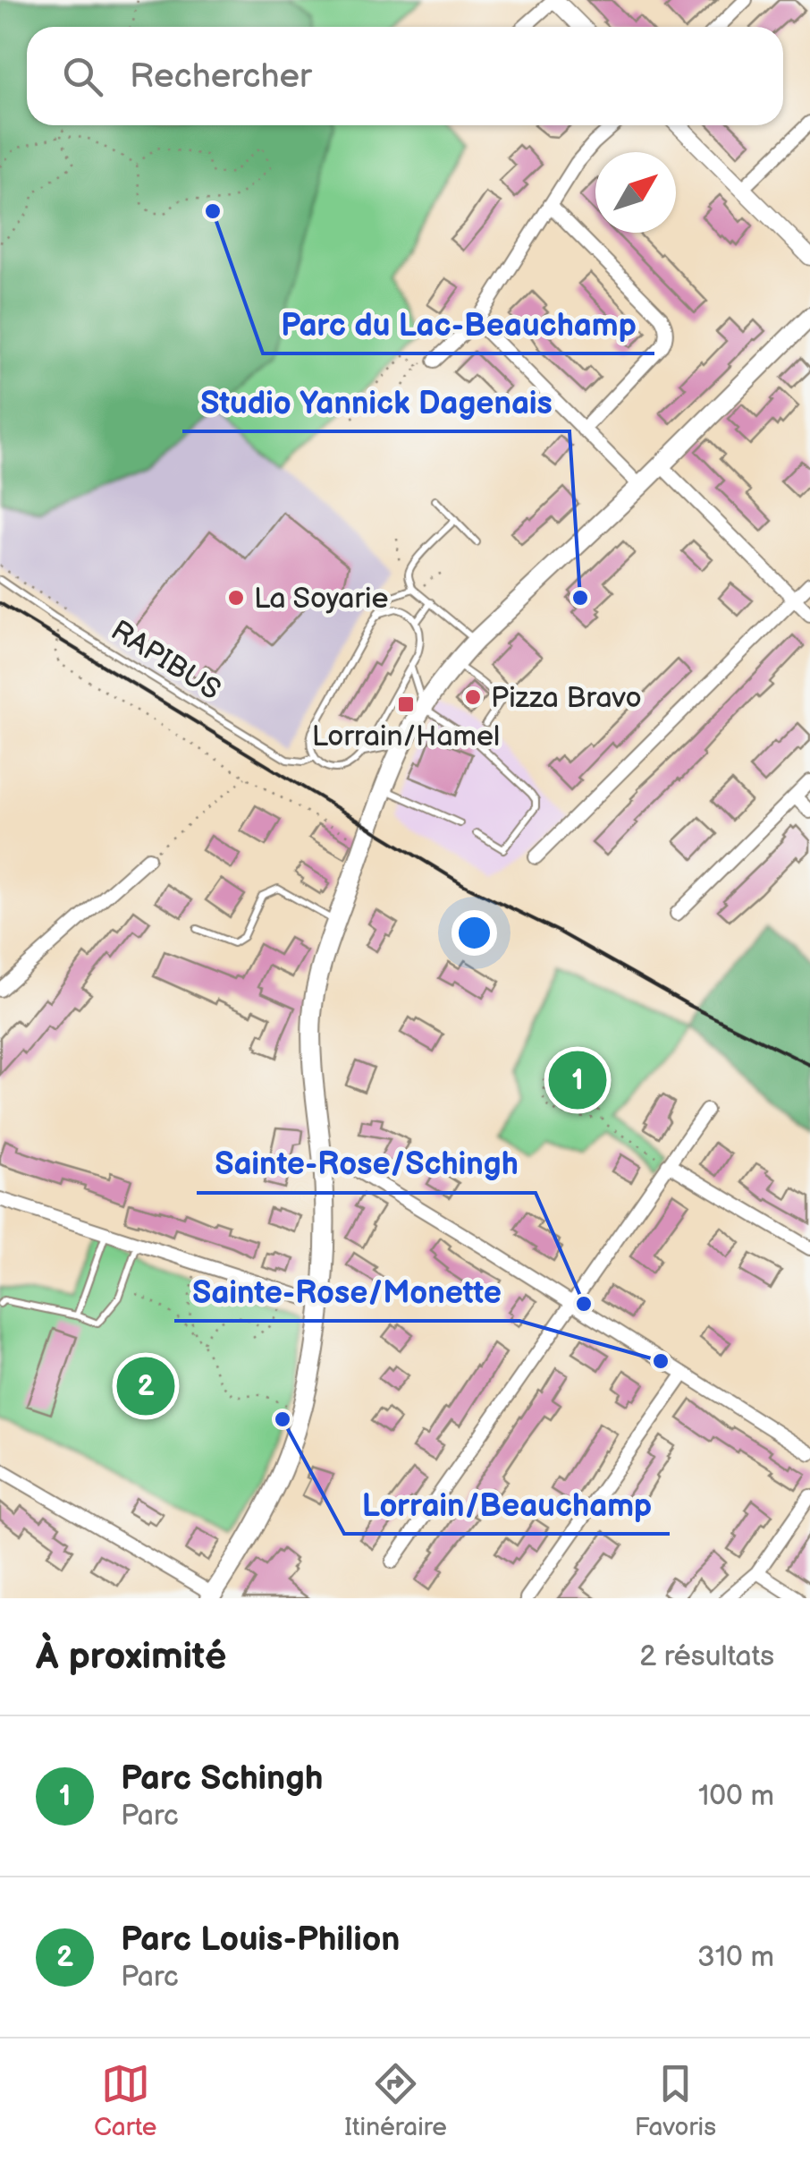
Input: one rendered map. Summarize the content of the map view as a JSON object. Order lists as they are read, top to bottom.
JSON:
{
  "streets": {
    "lane": ["RAPIBUS"]
  },
  "places": {
    "other": [
      "Parc du Lac-Beauchamp",
      "La Soyarie",
      "Studio Yannick Dagenais",
      "Pizza Bravo",
      "Sainte-Rose/Schingh",
      "Sainte-Rose/Monette",
      "Lorrain/Beauchamp"
    ],
    "transit": ["Lorrain/Hamel"]
  },
  "north": "top right",
  "page": {
    "search": "Rechercher",
    "pins": ["1", "2"],
    "heading": ["À proximité", "2 résultats"],
    "list": [
      {
        "mark": "1",
        "name": "Parc Schingh",
        "note": "Parc",
        "value": "100 m"
      },
      {
        "mark": "2",
        "name": "Parc Louis-Philion",
        "note": "Parc",
        "value": "310 m"
      }
    ],
    "nav": ["Carte", "Itinéraire", "Favoris"]
  }
}
